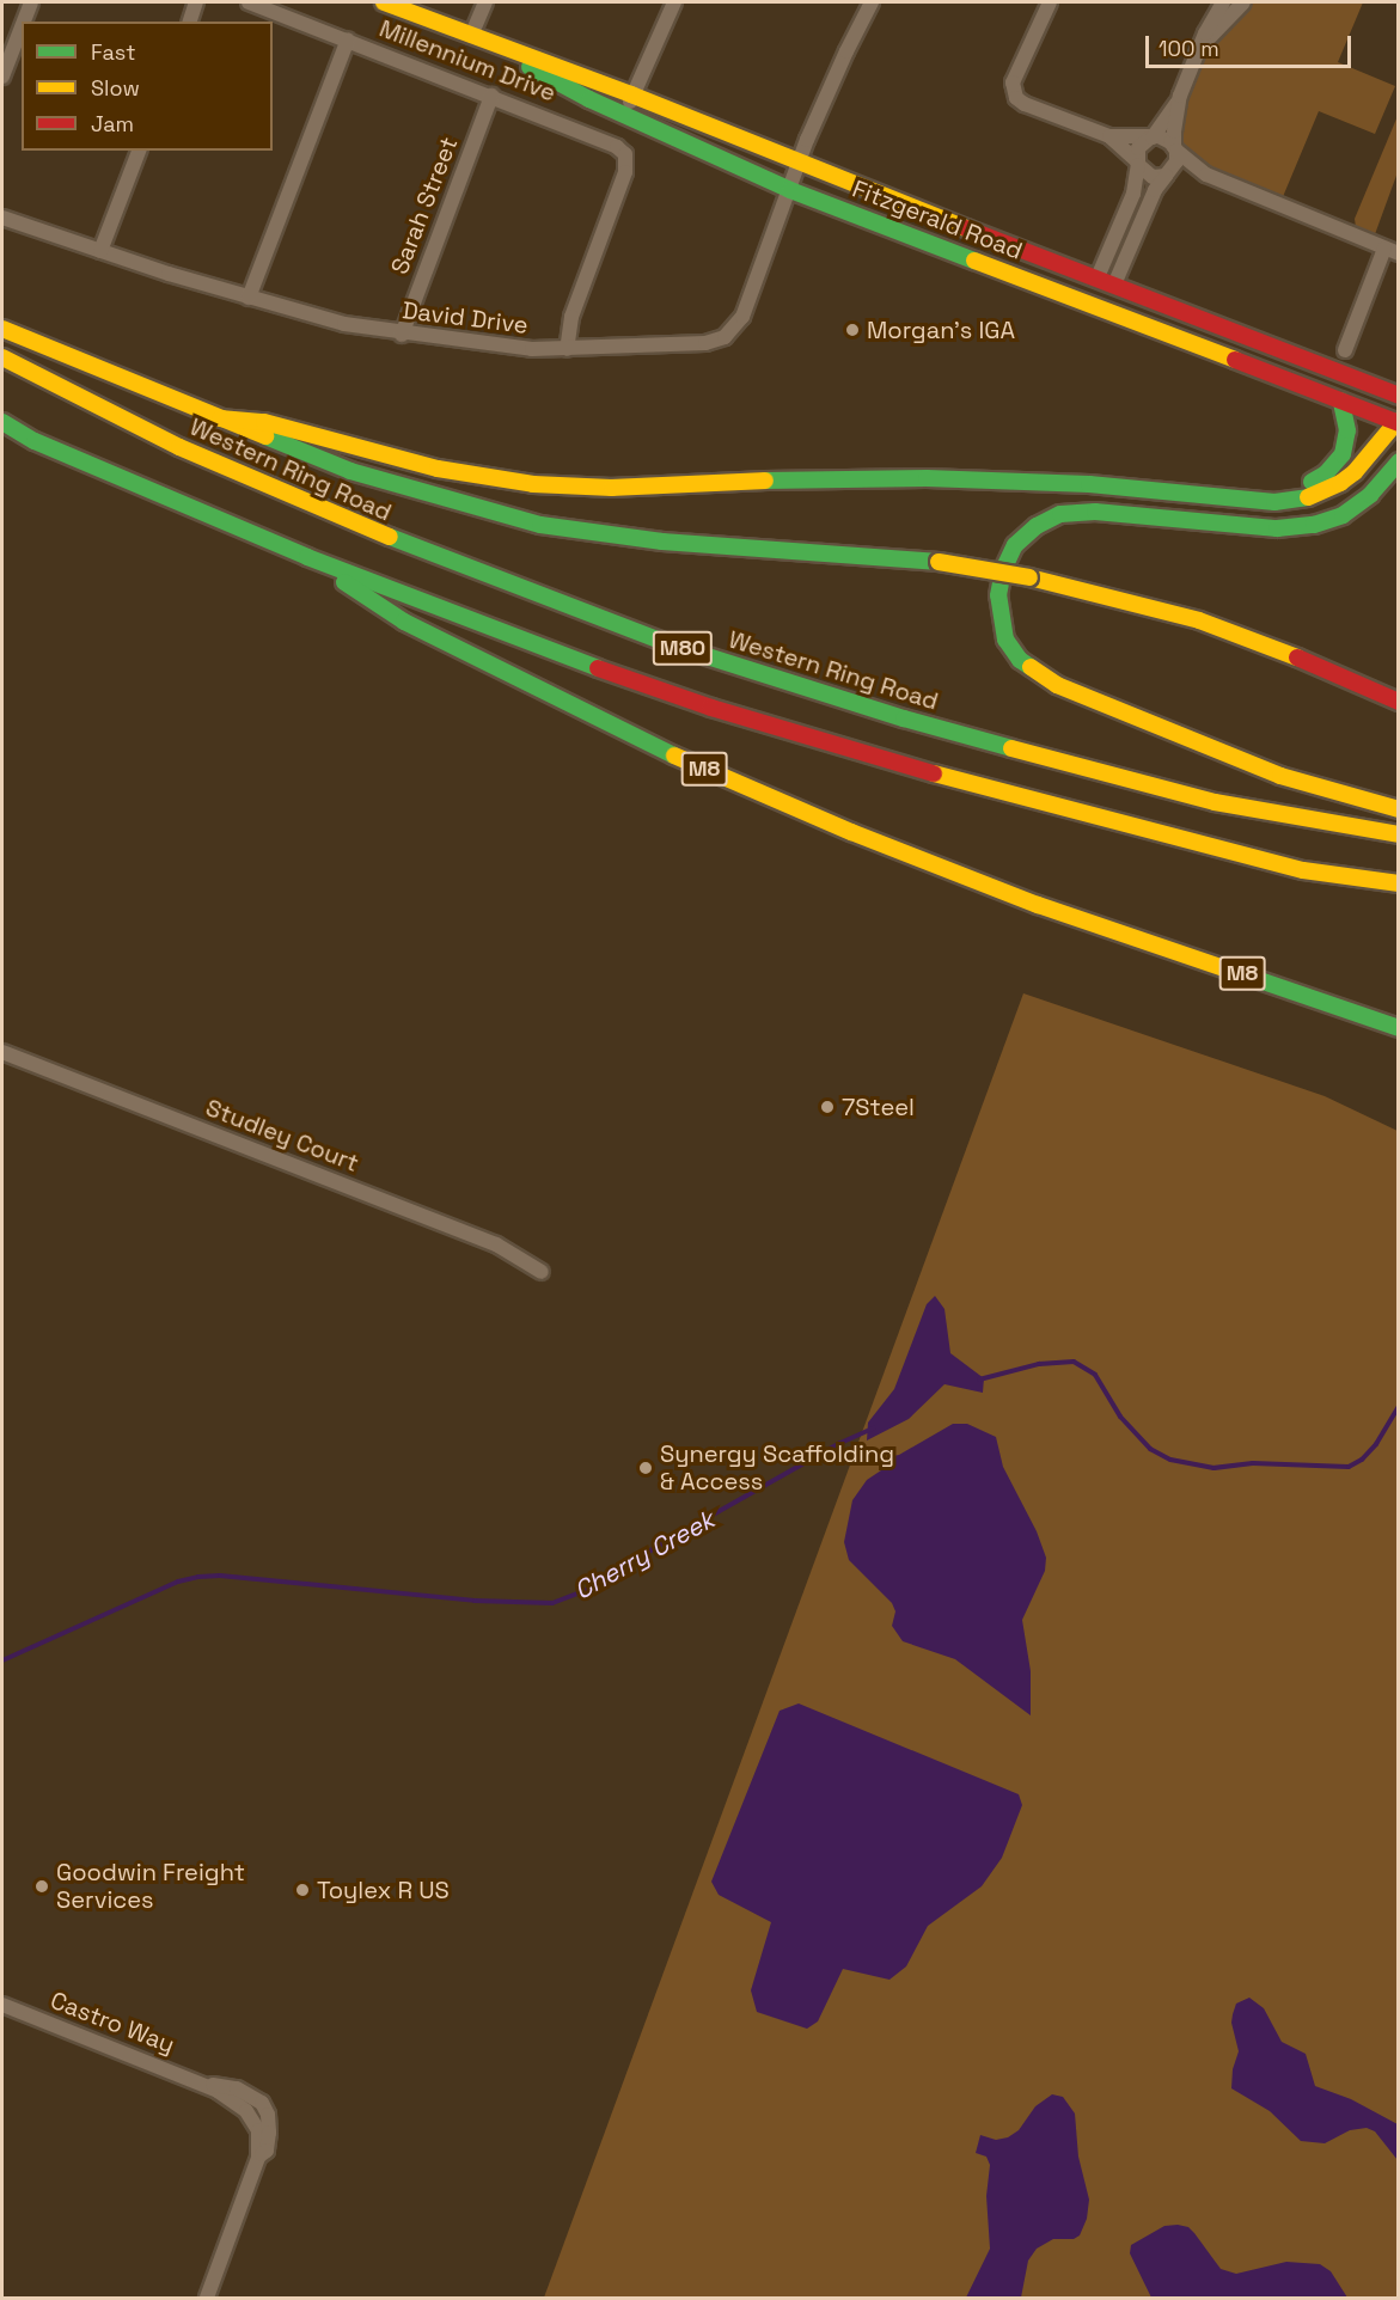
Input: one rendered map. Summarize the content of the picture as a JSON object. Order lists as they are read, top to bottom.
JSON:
{
  "streets": {
    "main road": [
      "Fitzgerald Road",
      "Western Ring Road",
      "M80",
      "M8"
    ],
    "street": [
      "Millennium Drive",
      "Sarah Street",
      "David Drive",
      "Studley Court",
      "Castro Way"
    ]
  },
  "crossings": [
    ["Millennium Drive", "Sarah Street"],
    ["Millennium Drive", "David Drive"],
    ["Sarah Street", "David Drive"],
    ["Fitzgerald Road", "David Drive"],
    ["M80", "M8"]
  ],
  "water": ["Cherry Creek"],
  "places": [
    "Morgan's IGA",
    "7Steel",
    "Synergy Scaffolding & Access",
    "Goodwin Freight Services",
    "Toylex R US"
  ],
  "legend": ["Fast", "Slow", "Jam"],
  "scale_bar": "100 m"
}
